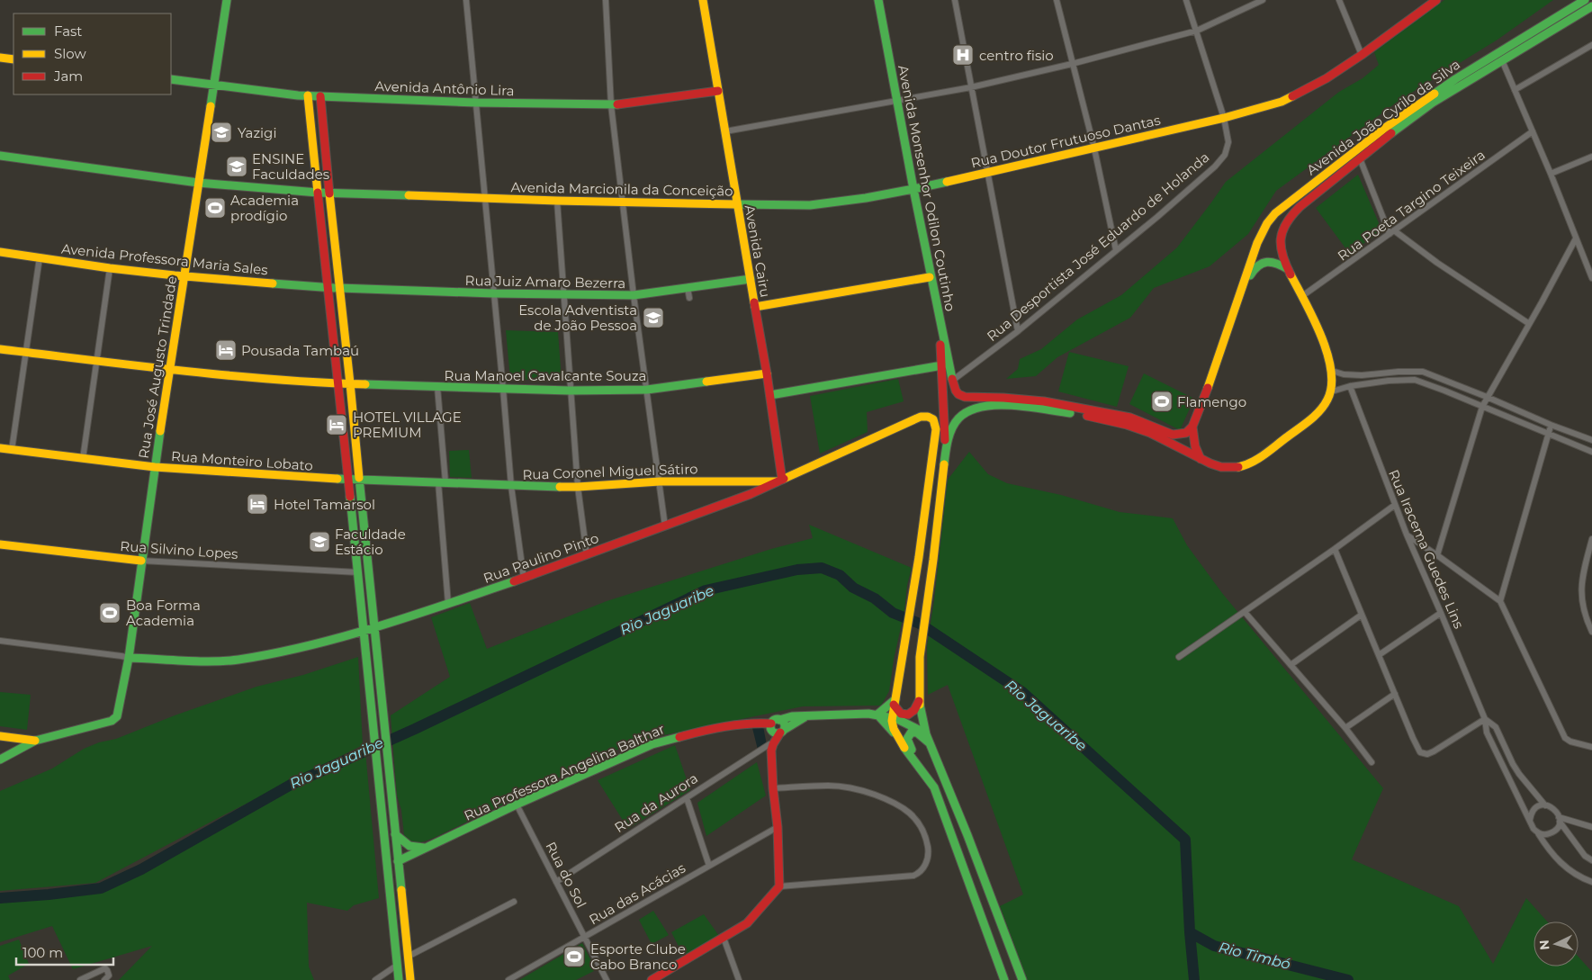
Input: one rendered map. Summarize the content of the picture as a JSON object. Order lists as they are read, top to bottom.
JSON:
{
  "streets": {
    "main road": [
      "Avenida Antônio Lira",
      "Avenida João Cyrilo da Silva",
      "Rua Doutor Frutuoso Dantas",
      "Avenida Monsenhor Odilon Coutinho",
      "Avenida Marcionila da Conceição",
      "Avenida Cairu",
      "Avenida Professora Maria Sales",
      "Rua Juiz Amaro Bezerra",
      "Rua José Augusto Trindade",
      "Rua Manoel Cavalcante Souza",
      "Rua Monteiro Lobato",
      "Rua Coronel Miguel Sátiro",
      "Rua Silvino Lopes",
      "Rua Paulino Pinto",
      "Rua Professora Angelina Balthar"
    ],
    "street": [
      "Rua Poeta Targino Teixeira",
      "Rua Desportista José Eduardo de Holanda",
      "Rua Iracema Guedes Lins",
      "Rua da Aurora",
      "Rua do Sol",
      "Rua das Acácias"
    ]
  },
  "crossings": [
    ["Avenida Antônio Lira", "Avenida Cairu"],
    ["Avenida Antônio Lira", "Rua José Augusto Trindade"],
    ["Avenida João Cyrilo da Silva", "Rua Poeta Targino Teixeira"],
    ["Rua Doutor Frutuoso Dantas", "Avenida Monsenhor Odilon Coutinho"],
    ["Rua Doutor Frutuoso Dantas", "Avenida Marcionila da Conceição"],
    ["Rua Doutor Frutuoso Dantas", "Rua Desportista José Eduardo de Holanda"],
    ["Avenida Monsenhor Odilon Coutinho", "Avenida Marcionila da Conceição"],
    ["Avenida Monsenhor Odilon Coutinho", "Rua Desportista José Eduardo de Holanda"],
    ["Avenida Marcionila da Conceição", "Avenida Cairu"],
    ["Avenida Marcionila da Conceição", "Rua José Augusto Trindade"],
    ["Avenida Cairu", "Rua Juiz Amaro Bezerra"],
    ["Avenida Cairu", "Rua Manoel Cavalcante Souza"],
    ["Avenida Cairu", "Rua Coronel Miguel Sátiro"],
    ["Avenida Cairu", "Rua Paulino Pinto"],
    ["Avenida Professora Maria Sales", "Rua Juiz Amaro Bezerra"],
    ["Avenida Professora Maria Sales", "Rua José Augusto Trindade"],
    ["Rua José Augusto Trindade", "Rua Manoel Cavalcante Souza"],
    ["Rua José Augusto Trindade", "Rua Monteiro Lobato"],
    ["Rua José Augusto Trindade", "Rua Silvino Lopes"],
    ["Rua José Augusto Trindade", "Rua Paulino Pinto"],
    ["Rua Monteiro Lobato", "Rua Coronel Miguel Sátiro"],
    ["Rua Coronel Miguel Sátiro", "Rua Paulino Pinto"],
    ["Rua Professora Angelina Balthar", "Rua do Sol"],
    ["Rua da Aurora", "Rua do Sol"],
    ["Rua do Sol", "Rua das Acácias"]
  ],
  "water": ["Rio Jaguaribe", "Rio Timbó"],
  "places": {
    "hospital": ["centro fisio"],
    "school or university": [
      "Yazigi",
      "ENSINE Faculdades",
      "Escola Adventista de João Pessoa",
      "Faculdade Estácio"
    ],
    "sports": [
      "Academia prodígio",
      "Flamengo",
      "Boa Forma Academia",
      "Esporte Clube Cabo Branco"
    ],
    "hotel": ["Pousada Tambaú", "HOTEL VILLAGE PREMIUM", "Hotel Tamarsol"]
  },
  "legend": ["Fast", "Slow", "Jam"],
  "scale_bar": "100 m",
  "north": "left"
}
